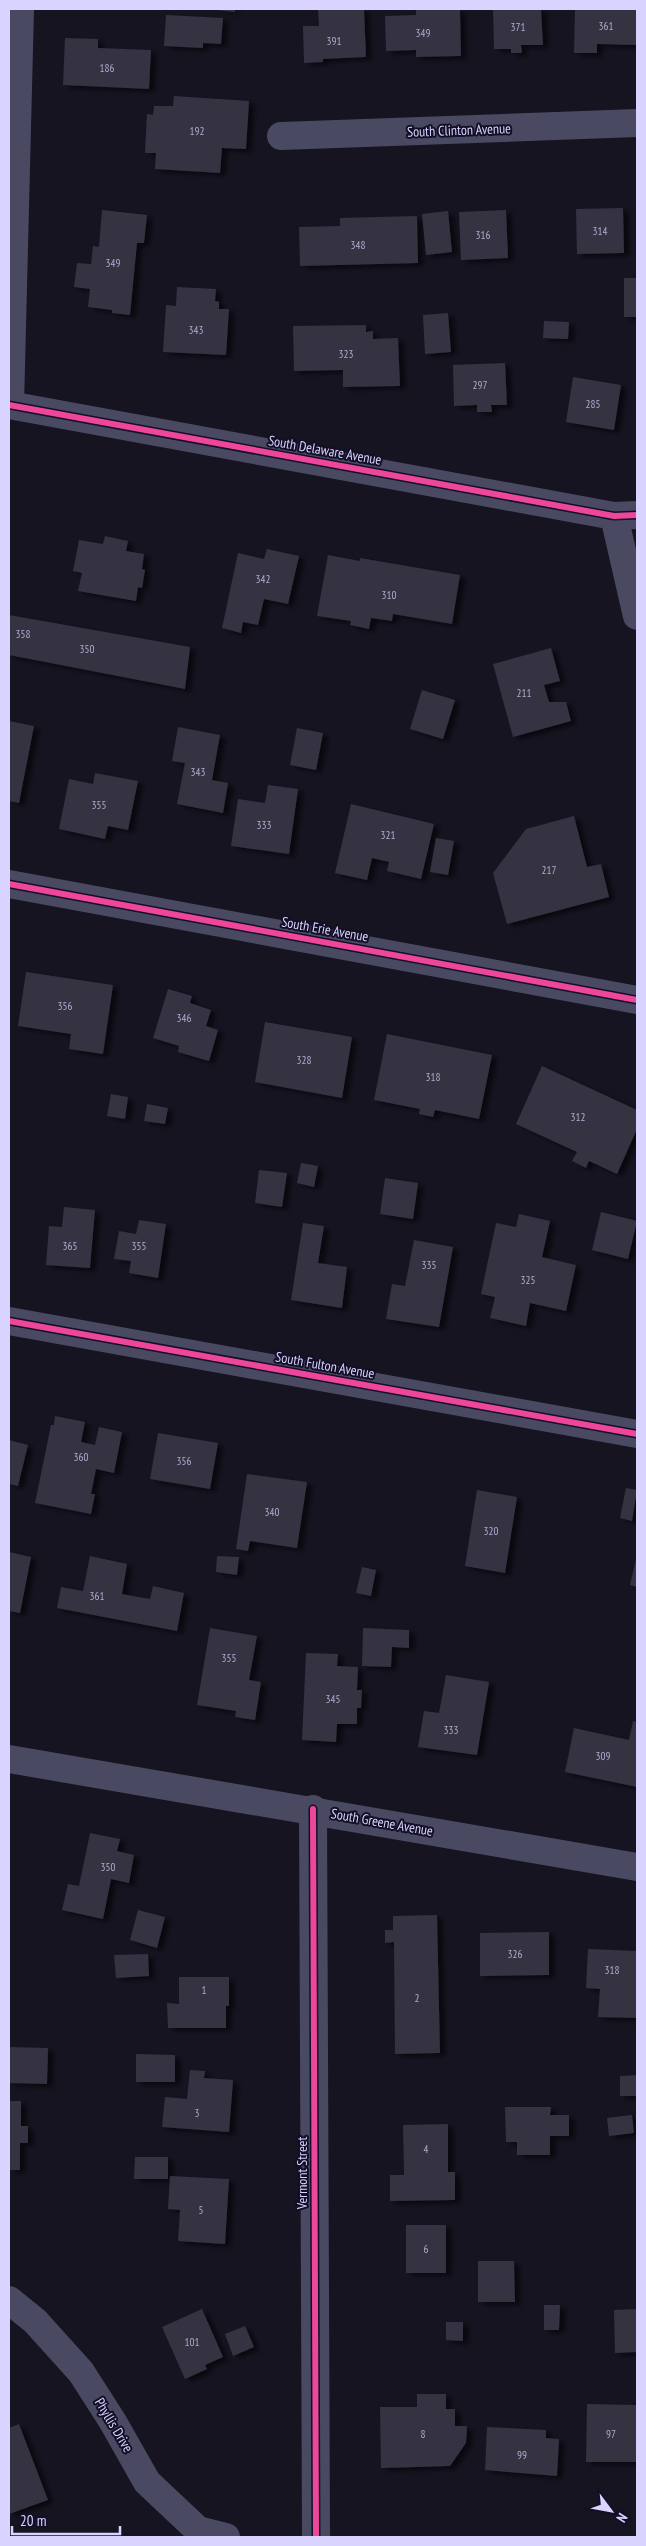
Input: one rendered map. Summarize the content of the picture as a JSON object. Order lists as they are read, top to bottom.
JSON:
{
  "streets": {
    "street": [
      "South Clinton Avenue",
      "South Delaware Avenue",
      "South Erie Avenue",
      "South Fulton Avenue",
      "South Greene Avenue",
      "Vermont Street",
      "Phyllis Drive"
    ]
  },
  "crossings": [
    ["South Greene Avenue", "Vermont Street"]
  ],
  "house_numbers": [
    "361",
    "371",
    "349",
    "391",
    "186",
    "192",
    "314",
    "316",
    "348",
    "349",
    "343",
    "323",
    "297",
    "285",
    "342",
    "310",
    "358",
    "350",
    "211",
    "343",
    "355",
    "333",
    "321",
    "217",
    "356",
    "346",
    "328",
    "318",
    "312",
    "365",
    "355",
    "335",
    "325",
    "360",
    "356",
    "340",
    "320",
    "361",
    "355",
    "345",
    "333",
    "309",
    "350",
    "326",
    "318",
    "1",
    "2",
    "3",
    "4",
    "5",
    "6",
    "101",
    "8",
    "97",
    "99"
  ],
  "scale_bar": "20 m",
  "north": "bottom right"
}
